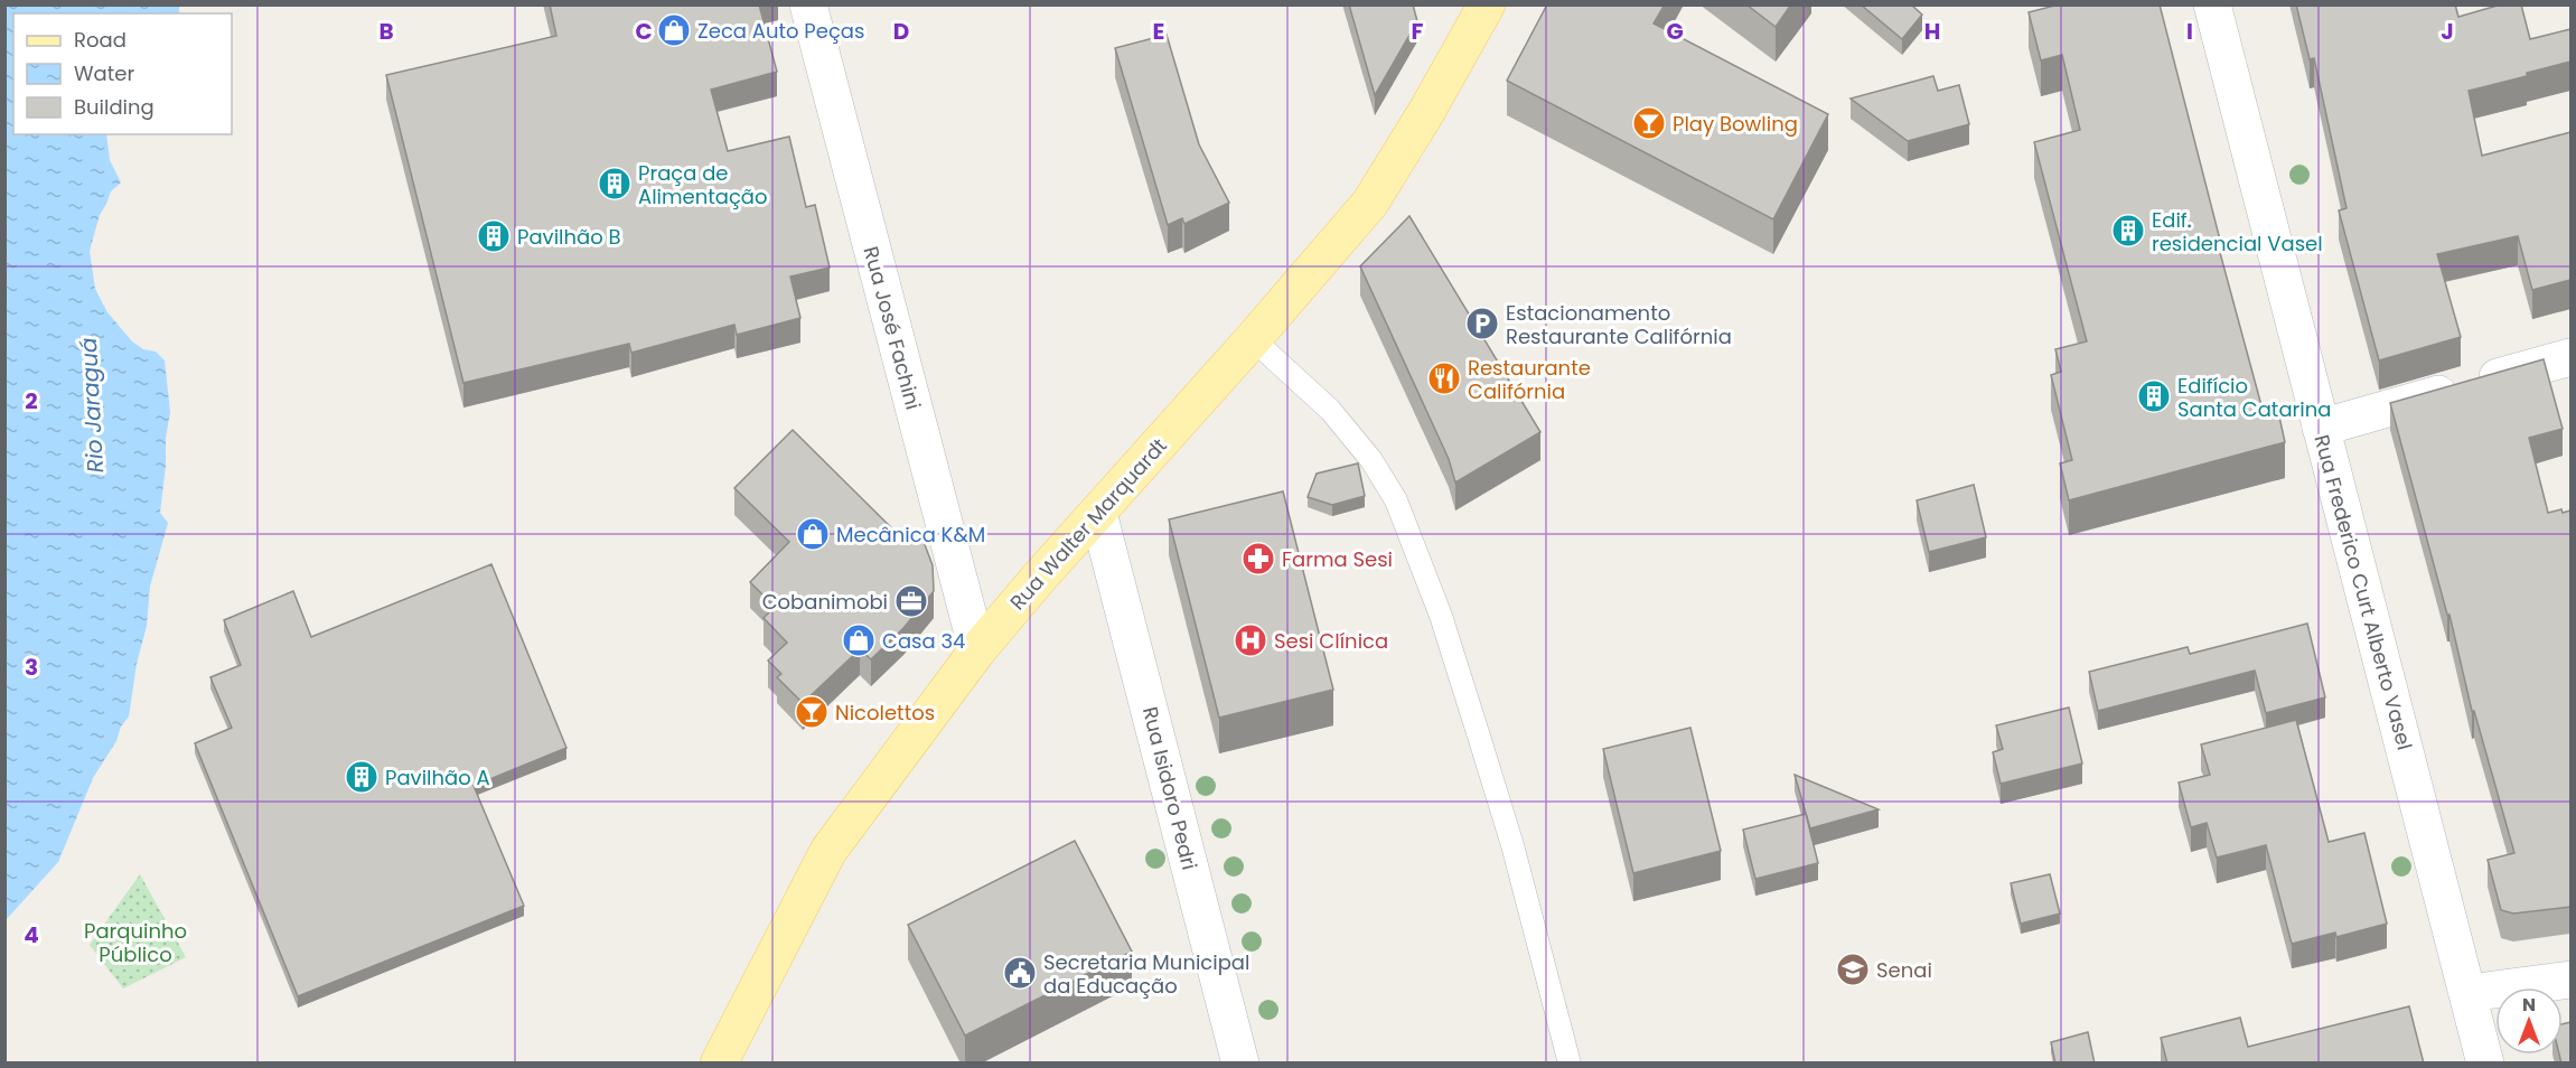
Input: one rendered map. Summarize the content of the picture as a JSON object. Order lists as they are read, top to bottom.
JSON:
{
  "streets": {
    "main road": ["Rua Walter Marquardt"],
    "street": ["Rua José Fachini", "Rua Frederico Curt Alberto Vasel", "Rua Isidoro Pedri"]
  },
  "crossings": [
    ["Rua José Fachini", "Rua Walter Marquardt"],
    ["Rua Walter Marquardt", "Rua Isidoro Pedri"]
  ],
  "water": ["Rio Jaraguá"],
  "parks": ["Parquinho Público"],
  "places": {
    "shop": ["Zeca Auto Peças", "Mecânica K&M", "Casa 34"],
    "bar": ["Play Bowling", "Nicolettos"],
    "building": [
      "Praça de Alimentação",
      "Edif. residencial Vasel",
      "Pavilhão B",
      "Edifício Santa Catarina",
      "Pavilhão A"
    ],
    "parking": ["Estacionamento Restaurante Califórnia"],
    "restaurant": ["Restaurante Califórnia"],
    "pharmacy": ["Farma Sesi"],
    "office": ["Cobanimobi"],
    "hospital": ["Sesi Clínica"],
    "school or university": ["Senai"],
    "public building": ["Secretaria Municipal da Educação"]
  },
  "legend": ["Road", "Water", "Building"],
  "north": "top",
  "grid": {
    "columns": [
      "B",
      "C",
      "D",
      "E",
      "F",
      "G",
      "H",
      "I",
      "J"
    ],
    "rows": ["2", "3", "4"]
  }
}
